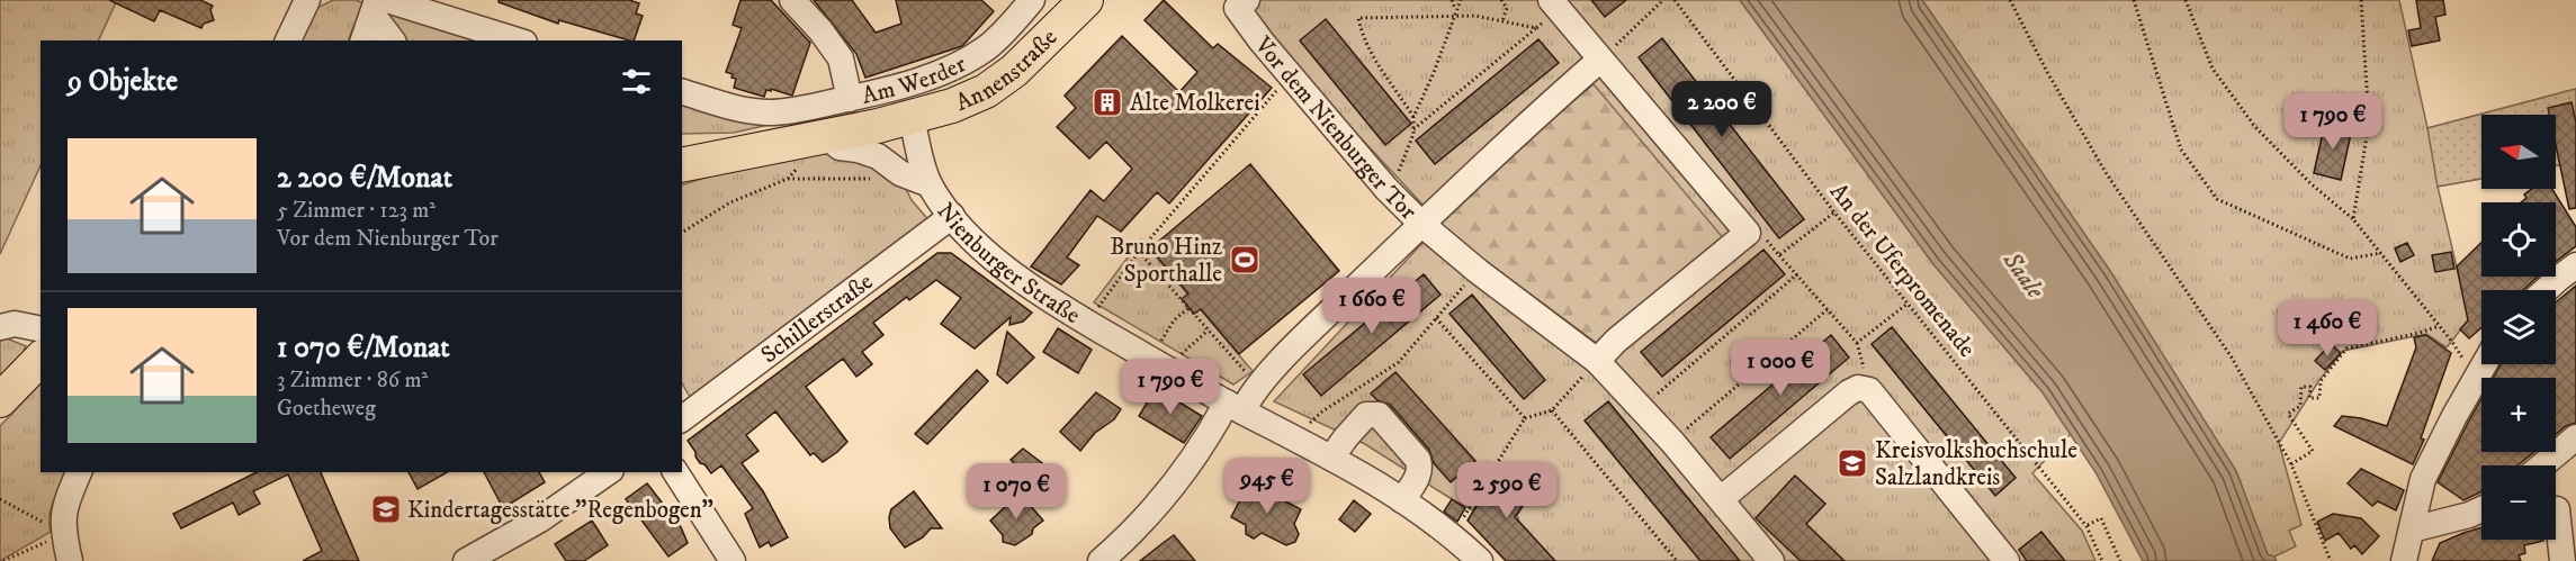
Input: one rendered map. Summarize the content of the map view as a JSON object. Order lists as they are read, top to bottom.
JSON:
{
  "streets": {
    "main road": ["Annenstraße"],
    "street": [
      "Am Werder",
      "Vor dem Nienburger Tor",
      "Nienburger Straße",
      "Schillerstraße"
    ],
    "path": ["An der Uferpromenade"]
  },
  "crossings": [
    ["Annenstraße", "Nienburger Straße"],
    ["Vor dem Nienburger Tor", "Nienburger Straße"],
    ["Nienburger Straße", "Schillerstraße"]
  ],
  "water": ["Saale"],
  "places": {
    "building": ["Alte Molkerei"],
    "sports": ["Bruno Hinz Sporthalle"],
    "school or university": ["Kreisvolkshochschule Salzlandkreis", "Kindertagesstätte \"Regenbogen\""]
  },
  "north": "left",
  "page": {
    "heading": "9 Objekte",
    "price": [
      "2 200 €",
      "1 790 €",
      "1 660 €",
      "1 460 €",
      "1 000 €",
      "1 790 €",
      "945 €",
      "2 590 €",
      "1 070 €"
    ],
    "map_buttons": ["+", "−"],
    "list": [
      {
        "name": "2 200 €/Monat",
        "note": "5 Zimmer · 123 m² · Vor dem Nienburger Tor"
      },
      {
        "name": "1 070 €/Monat",
        "note": "3 Zimmer · 86 m² · Goetheweg"
      }
    ]
  }
}
